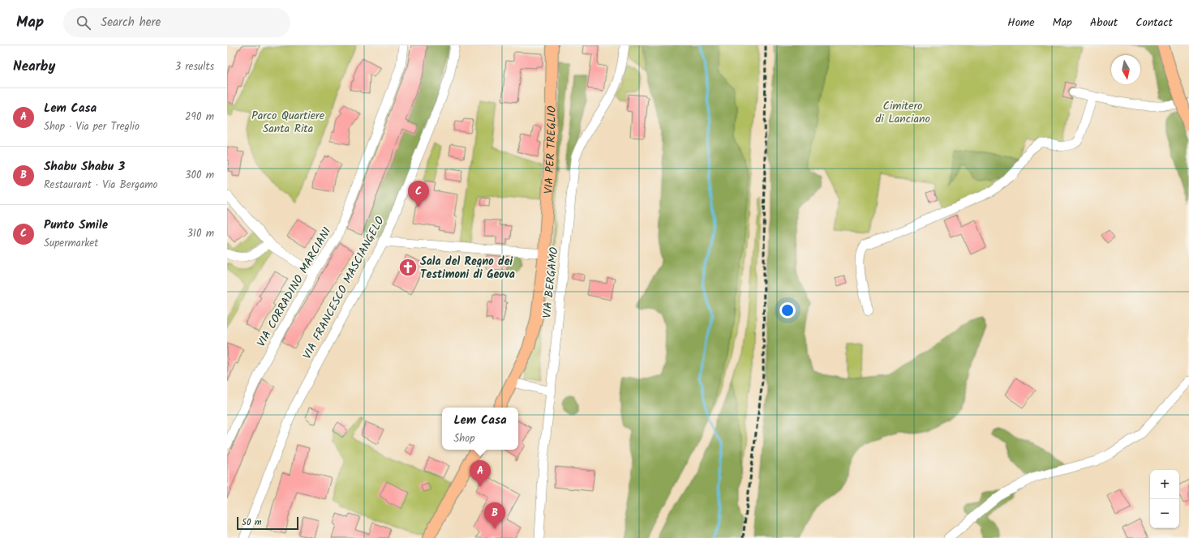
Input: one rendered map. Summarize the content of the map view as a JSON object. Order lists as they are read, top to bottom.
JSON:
{
  "streets": {
    "main road": ["VIA PER TREGLIO"],
    "street": ["VIA BERGAMO", "VIA CORRADINO MARCIANI", "VIA FRANCESCO MASCIANGELO"]
  },
  "parks": ["Cimitero di Lanciano", "Parco Quartiere Santa Rita"],
  "places": {
    "church": ["Sala del Regno dei Testimoni di Geova"]
  },
  "scale_bar": "50 m",
  "north": "bottom",
  "page": {
    "header": "Map",
    "search": "Search here",
    "nav": [
      "Home",
      "Map",
      "About",
      "Contact"
    ],
    "heading": ["Nearby", "3 results"],
    "list": [
      {
        "mark": "A",
        "name": "Lem Casa",
        "note": "Shop · Via per Treglio",
        "value": "290 m"
      },
      {
        "mark": "B",
        "name": "Shabu Shabu 3",
        "note": "Restaurant · Via Bergamo",
        "value": "300 m"
      },
      {
        "mark": "C",
        "name": "Punto Smile",
        "note": "Supermarket",
        "value": "310 m"
      }
    ],
    "pins": ["C", "A", "B"],
    "popup": ["Lem Casa", "Shop"],
    "map_buttons": ["+", "−"],
    "scale": "50 m"
  }
}
